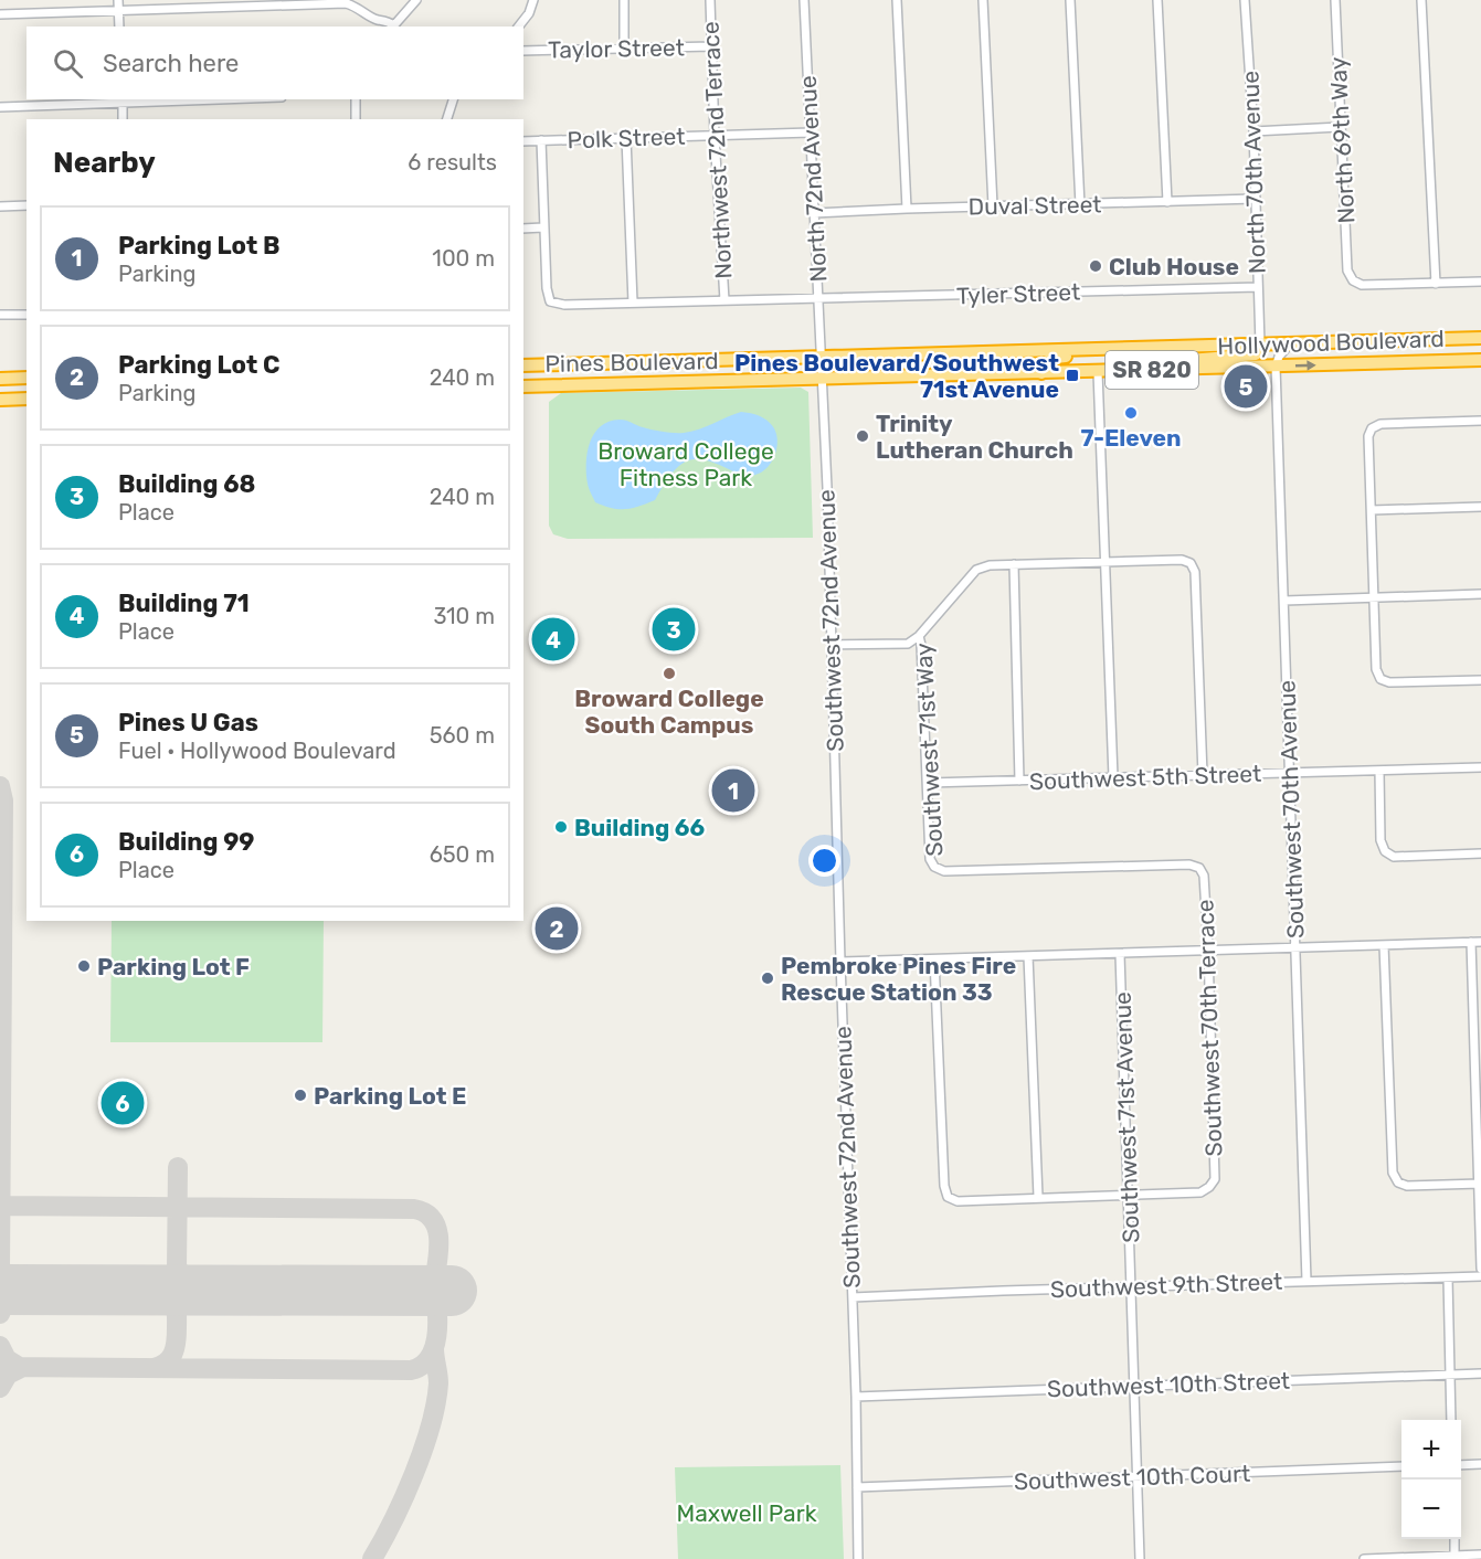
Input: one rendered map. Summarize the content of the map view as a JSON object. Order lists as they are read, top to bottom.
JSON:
{
  "streets": {
    "highway": ["Hollywood Boulevard", "Pines Boulevard", "SR 820"],
    "street": [
      "Taylor Street",
      "Polk Street",
      "North 69th Way",
      "Northwest 72nd Terrace",
      "North 70th Avenue",
      "North 72nd Avenue",
      "Duval Street",
      "Tyler Street",
      "Southwest 72nd Avenue",
      "Southwest 71st Way",
      "Southwest 5th Street",
      "Southwest 70th Avenue",
      "Southwest 70th Terrace",
      "Southwest 71st Avenue",
      "Southwest 9th Street",
      "Southwest 10th Street",
      "Southwest 10th Court"
    ]
  },
  "crossings": [
    ["Taylor Street", "Northwest 72nd Terrace"],
    ["Polk Street", "Northwest 72nd Terrace"],
    ["Polk Street", "North 72nd Avenue"],
    ["Northwest 72nd Terrace", "Tyler Street"],
    ["North 70th Avenue", "Duval Street"],
    ["North 70th Avenue", "Tyler Street"],
    ["North 70th Avenue", "Hollywood Boulevard"],
    ["North 72nd Avenue", "Duval Street"],
    ["North 72nd Avenue", "Tyler Street"],
    ["North 72nd Avenue", "Hollywood Boulevard"],
    ["North 72nd Avenue", "Pines Boulevard"],
    ["North 72nd Avenue", "Southwest 72nd Avenue"],
    ["Hollywood Boulevard", "Pines Boulevard"],
    ["Hollywood Boulevard", "Southwest 72nd Avenue"],
    ["Hollywood Boulevard", "Southwest 70th Avenue"],
    ["Pines Boulevard", "Southwest 72nd Avenue"],
    ["Southwest 72nd Avenue", "Southwest 9th Street"],
    ["Southwest 72nd Avenue", "Southwest 10th Street"],
    ["Southwest 72nd Avenue", "Southwest 10th Court"],
    ["Southwest 71st Way", "Southwest 5th Street"],
    ["Southwest 71st Way", "Southwest 70th Terrace"],
    ["Southwest 5th Street", "Southwest 70th Avenue"],
    ["Southwest 70th Avenue", "Southwest 9th Street"],
    ["Southwest 70th Terrace", "Southwest 71st Avenue"],
    ["Southwest 71st Avenue", "Southwest 9th Street"],
    ["Southwest 71st Avenue", "Southwest 10th Street"],
    ["Southwest 71st Avenue", "Southwest 10th Court"]
  ],
  "parks": ["Broward College Fitness Park", "Maxwell Park"],
  "places": {
    "other": [
      "Club House",
      "7-Eleven",
      "Trinity Lutheran Church",
      "Broward College South Campus",
      "Building 66",
      "Parking Lot F",
      "Pembroke Pines Fire Rescue Station 33",
      "Parking Lot E"
    ],
    "transit": ["Pines Boulevard/Southwest 71st Avenue"]
  },
  "page": {
    "search": "Search here",
    "heading": ["Nearby", "6 results"],
    "list": [
      {
        "mark": "1",
        "name": "Parking Lot B",
        "note": "Parking",
        "value": "100 m"
      },
      {
        "mark": "2",
        "name": "Parking Lot C",
        "note": "Parking",
        "value": "240 m"
      },
      {
        "mark": "3",
        "name": "Building 68",
        "note": "Place",
        "value": "240 m"
      },
      {
        "mark": "4",
        "name": "Building 71",
        "note": "Place",
        "value": "310 m"
      },
      {
        "mark": "5",
        "name": "Pines U Gas",
        "note": "Fuel · Hollywood Boulevard",
        "value": "560 m"
      },
      {
        "mark": "6",
        "name": "Building 99",
        "note": "Place",
        "value": "650 m"
      }
    ],
    "pins": [
      "5",
      "3",
      "4",
      "1",
      "2",
      "6"
    ],
    "map_buttons": ["+", "−"]
  }
}
